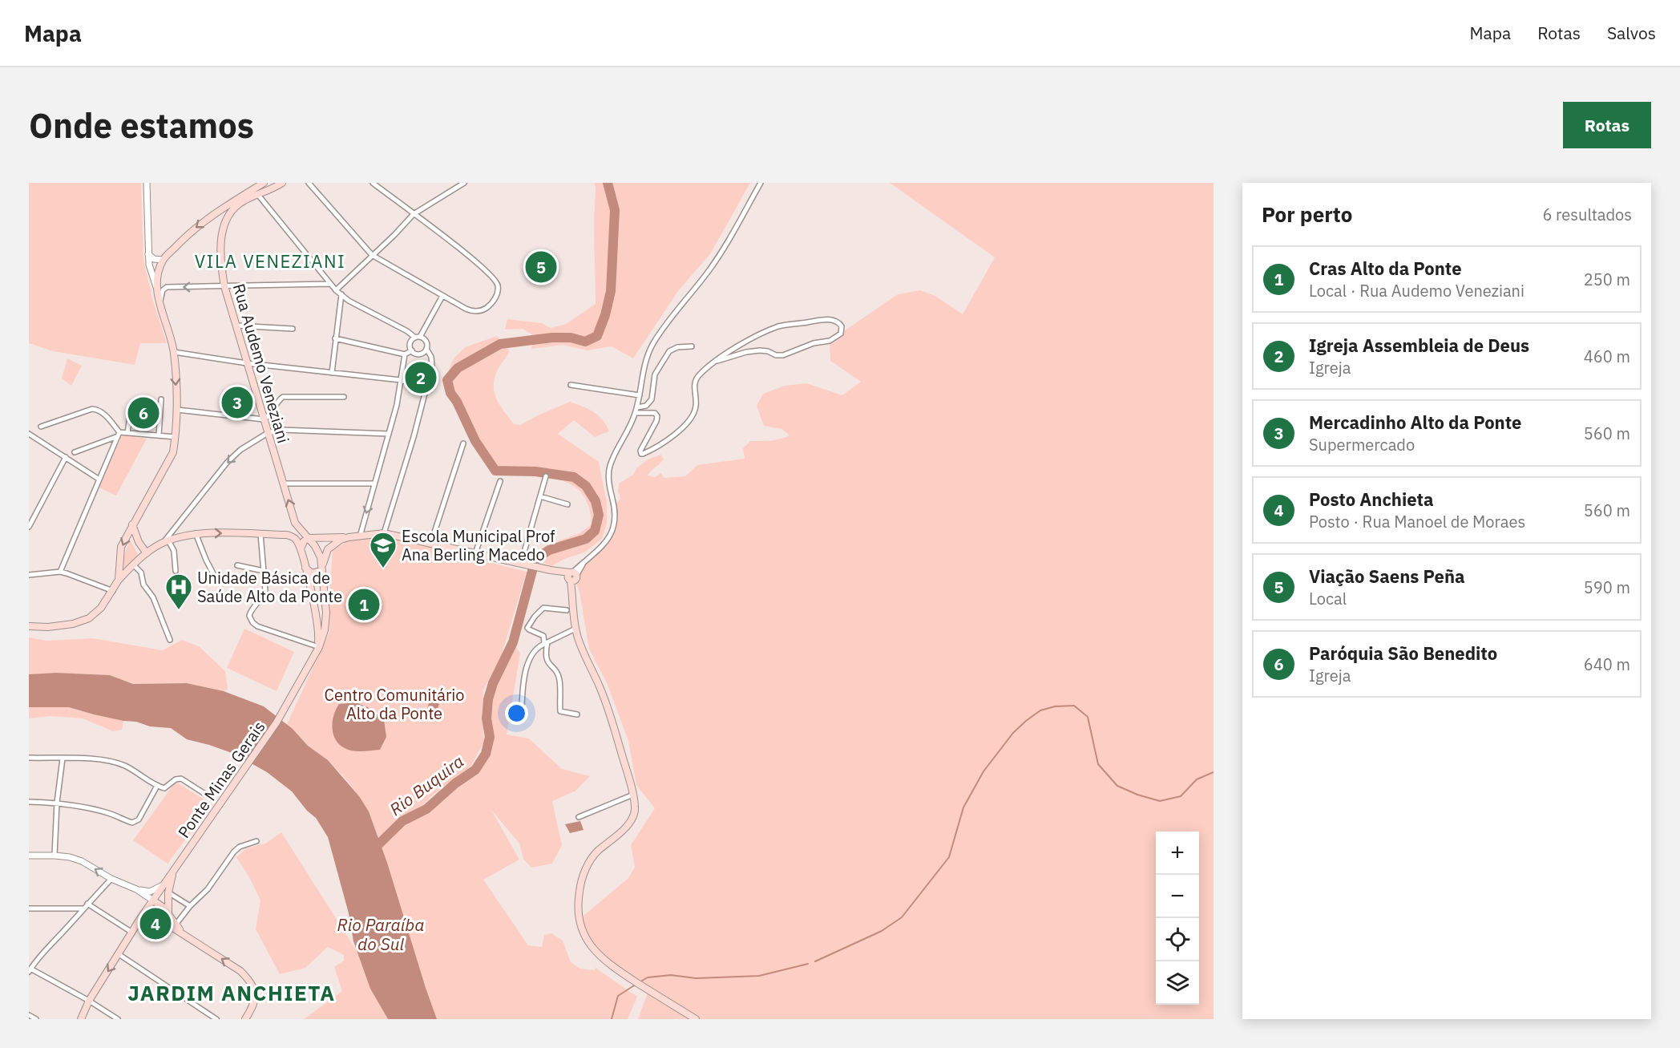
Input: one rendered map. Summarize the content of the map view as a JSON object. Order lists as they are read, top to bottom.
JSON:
{
  "streets": {
    "main road": ["Rua Audemo Veneziani", "Ponte Minas Gerais"]
  },
  "crossings": [
    ["Rua Audemo Veneziani", "Ponte Minas Gerais"]
  ],
  "districts": ["VILA VENEZIANI", "JARDIM ANCHIETA"],
  "water": ["Rio Buquira", "Rio Paraíba do Sul"],
  "parks": ["Centro Comunitário Alto da Ponte"],
  "places": {
    "school or university": ["Escola Municipal Prof Ana Berling Macedo"],
    "hospital": ["Unidade Básica de Saúde Alto da Ponte"]
  },
  "page": {
    "header": "Mapa",
    "nav": ["Mapa", "Rotas", "Salvos"],
    "buttons": "Rotas",
    "title": "Onde estamos",
    "heading": ["Por perto", "6 resultados"],
    "list": [
      {
        "mark": "1",
        "name": "Cras Alto da Ponte",
        "note": "Local · Rua Audemo Veneziani",
        "value": "250 m"
      },
      {
        "mark": "2",
        "name": "Igreja Assembleia de Deus",
        "note": "Igreja",
        "value": "460 m"
      },
      {
        "mark": "3",
        "name": "Mercadinho Alto da Ponte",
        "note": "Supermercado",
        "value": "560 m"
      },
      {
        "mark": "4",
        "name": "Posto Anchieta",
        "note": "Posto · Rua Manoel de Moraes",
        "value": "560 m"
      },
      {
        "mark": "5",
        "name": "Viação Saens Peña",
        "note": "Local",
        "value": "590 m"
      },
      {
        "mark": "6",
        "name": "Paróquia São Benedito",
        "note": "Igreja",
        "value": "640 m"
      }
    ],
    "pins": [
      "5",
      "2",
      "3",
      "6",
      "1",
      "4"
    ],
    "map_buttons": ["+", "−"]
  }
}
